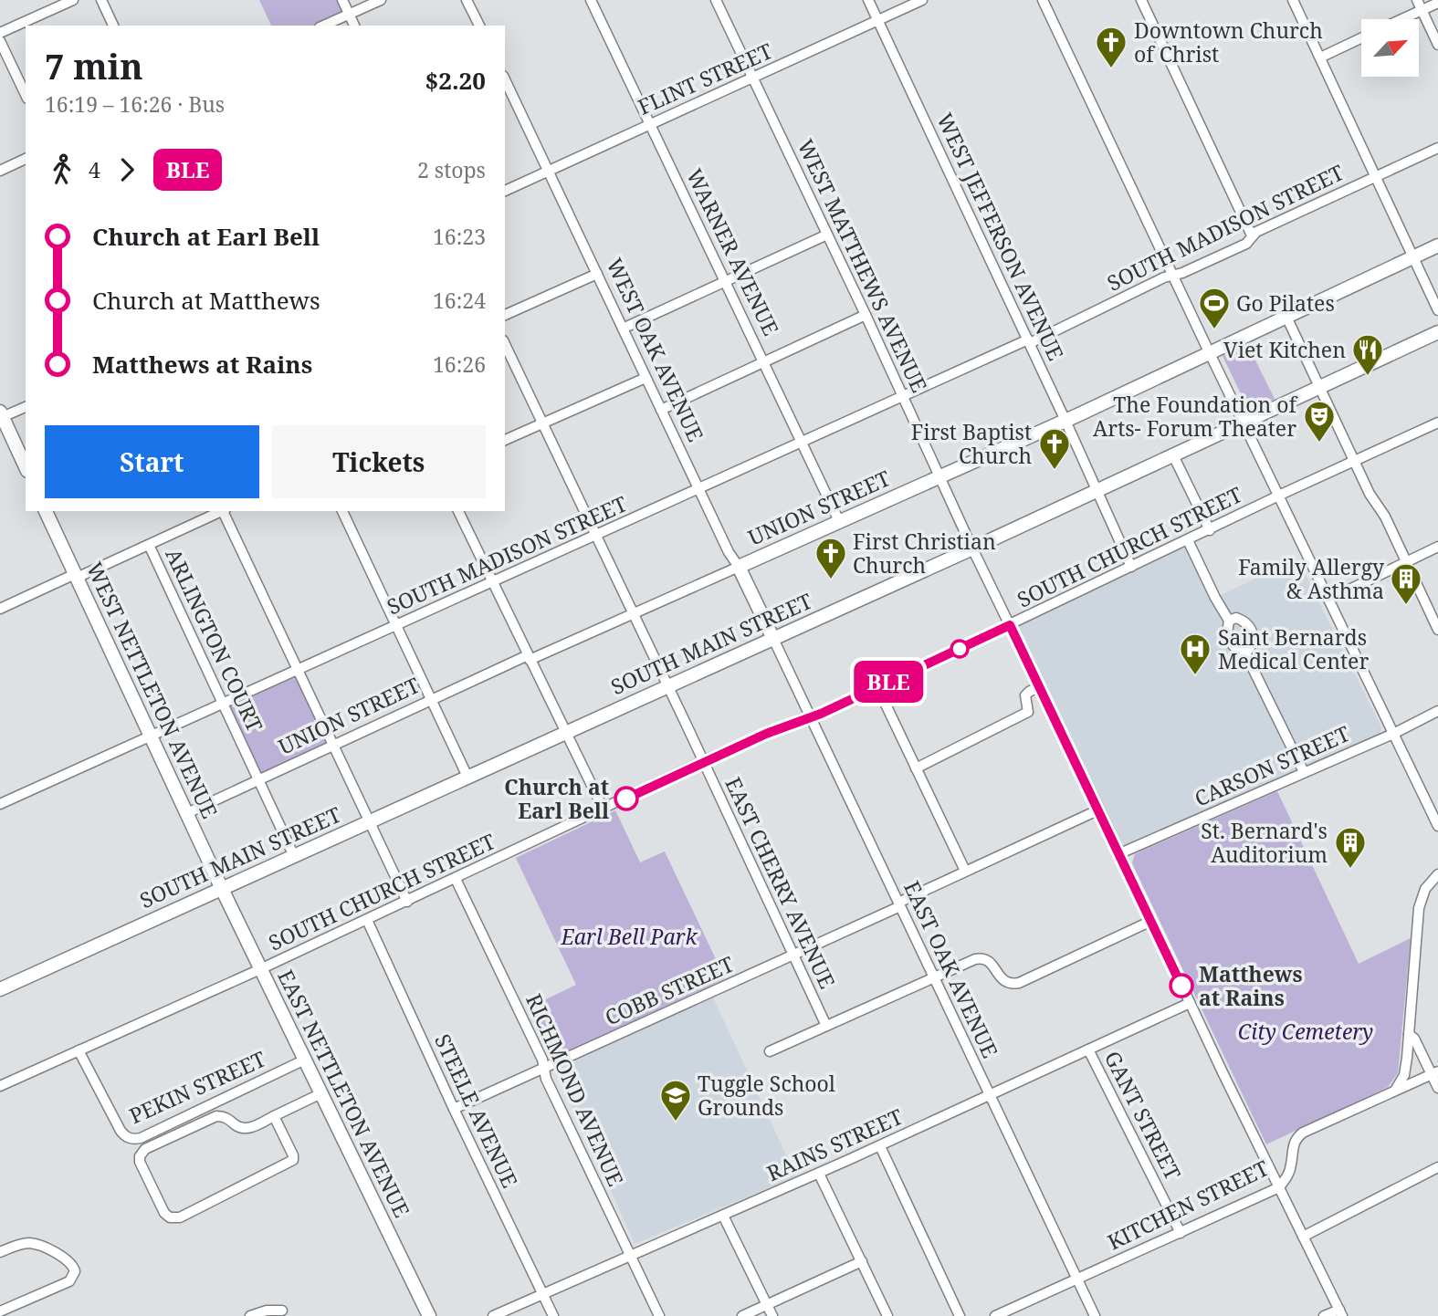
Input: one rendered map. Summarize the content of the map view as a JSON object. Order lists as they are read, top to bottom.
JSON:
{
  "streets": {
    "main road": [
      "WEST OAK AVENUE",
      "UNION STREET",
      "SOUTH MAIN STREET",
      "WEST NETTLETON AVENUE",
      "EAST NETTLETON AVENUE"
    ],
    "street": [
      "FLINT STREET",
      "SOUTH MADISON STREET",
      "WEST JEFFERSON AVENUE",
      "WARNER AVENUE",
      "WEST MATTHEWS AVENUE",
      "SOUTH CHURCH STREET",
      "ARLINGTON COURT",
      "CARSON STREET",
      "EAST CHERRY AVENUE",
      "EAST OAK AVENUE",
      "COBB STREET",
      "PEKIN STREET",
      "RICHMOND AVENUE",
      "STEELE AVENUE",
      "GANT STREET",
      "RAINS STREET",
      "KITCHEN STREET"
    ]
  },
  "crossings": [
    ["FLINT STREET", "WEST JEFFERSON AVENUE"],
    ["FLINT STREET", "WARNER AVENUE"],
    ["FLINT STREET", "WEST MATTHEWS AVENUE"],
    ["FLINT STREET", "WEST OAK AVENUE"],
    ["SOUTH MADISON STREET", "WEST JEFFERSON AVENUE"],
    ["SOUTH MADISON STREET", "WARNER AVENUE"],
    ["SOUTH MADISON STREET", "WEST MATTHEWS AVENUE"],
    ["SOUTH MADISON STREET", "WEST OAK AVENUE"],
    ["SOUTH MADISON STREET", "ARLINGTON COURT"],
    ["SOUTH MADISON STREET", "WEST NETTLETON AVENUE"],
    ["SOUTH MADISON STREET", "EAST CHERRY AVENUE"],
    ["WEST JEFFERSON AVENUE", "UNION STREET"],
    ["WEST JEFFERSON AVENUE", "SOUTH CHURCH STREET"],
    ["WEST JEFFERSON AVENUE", "SOUTH MAIN STREET"],
    ["WARNER AVENUE", "UNION STREET"],
    ["WEST MATTHEWS AVENUE", "UNION STREET"],
    ["WEST MATTHEWS AVENUE", "SOUTH CHURCH STREET"],
    ["WEST MATTHEWS AVENUE", "SOUTH MAIN STREET"],
    ["WEST MATTHEWS AVENUE", "CARSON STREET"],
    ["WEST MATTHEWS AVENUE", "COBB STREET"],
    ["WEST MATTHEWS AVENUE", "RAINS STREET"],
    ["WEST MATTHEWS AVENUE", "KITCHEN STREET"],
    ["WEST OAK AVENUE", "UNION STREET"],
    ["WEST OAK AVENUE", "SOUTH MAIN STREET"],
    ["WEST OAK AVENUE", "EAST OAK AVENUE"],
    ["UNION STREET", "ARLINGTON COURT"],
    ["UNION STREET", "WEST NETTLETON AVENUE"],
    ["UNION STREET", "EAST CHERRY AVENUE"],
    ["SOUTH CHURCH STREET", "EAST CHERRY AVENUE"],
    ["SOUTH CHURCH STREET", "EAST OAK AVENUE"],
    ["SOUTH CHURCH STREET", "PEKIN STREET"],
    ["SOUTH CHURCH STREET", "RICHMOND AVENUE"],
    ["SOUTH CHURCH STREET", "EAST NETTLETON AVENUE"],
    ["SOUTH CHURCH STREET", "STEELE AVENUE"],
    ["ARLINGTON COURT", "SOUTH MAIN STREET"],
    ["SOUTH MAIN STREET", "WEST NETTLETON AVENUE"],
    ["SOUTH MAIN STREET", "EAST CHERRY AVENUE"],
    ["SOUTH MAIN STREET", "EAST OAK AVENUE"],
    ["SOUTH MAIN STREET", "EAST NETTLETON AVENUE"],
    ["WEST NETTLETON AVENUE", "EAST NETTLETON AVENUE"],
    ["EAST CHERRY AVENUE", "COBB STREET"],
    ["EAST OAK AVENUE", "COBB STREET"],
    ["EAST OAK AVENUE", "RAINS STREET"],
    ["EAST OAK AVENUE", "KITCHEN STREET"],
    ["COBB STREET", "RICHMOND AVENUE"],
    ["COBB STREET", "STEELE AVENUE"],
    ["PEKIN STREET", "EAST NETTLETON AVENUE"],
    ["RICHMOND AVENUE", "RAINS STREET"],
    ["STEELE AVENUE", "RAINS STREET"],
    ["GANT STREET", "RAINS STREET"],
    ["GANT STREET", "KITCHEN STREET"]
  ],
  "parks": ["Earl Bell Park", "City Cemetery"],
  "places": {
    "church": ["Downtown Church of Christ", "First Baptist Church", "First Christian Church"],
    "sports": ["Go Pilates"],
    "restaurant": ["Viet Kitchen"],
    "theatre": ["The Foundation of Arts- Forum Theater"],
    "building": ["Family Allergy & Asthma", "St. Bernard's Auditorium"],
    "hospital": ["Saint Bernards Medical Center"],
    "other": ["Church at Earl Bell", "Matthews at Rains"],
    "school or university": ["Tuggle School Grounds"]
  },
  "lines": ["bus line BLE"],
  "north": "top right",
  "page": {
    "on_map": "BLE",
    "heading": ["7 min", "16:19 – 16:26 · Bus", "$2.20"],
    "legs": ["4", "BLE", "2 stops"],
    "list": [
      {
        "name": "Church at Earl Bell",
        "value": "16:23"
      },
      {
        "name": "Church at Matthews",
        "value": "16:24"
      },
      {
        "name": "Matthews at Rains",
        "value": "16:26"
      }
    ],
    "buttons": ["Start", "Tickets"]
  }
}
